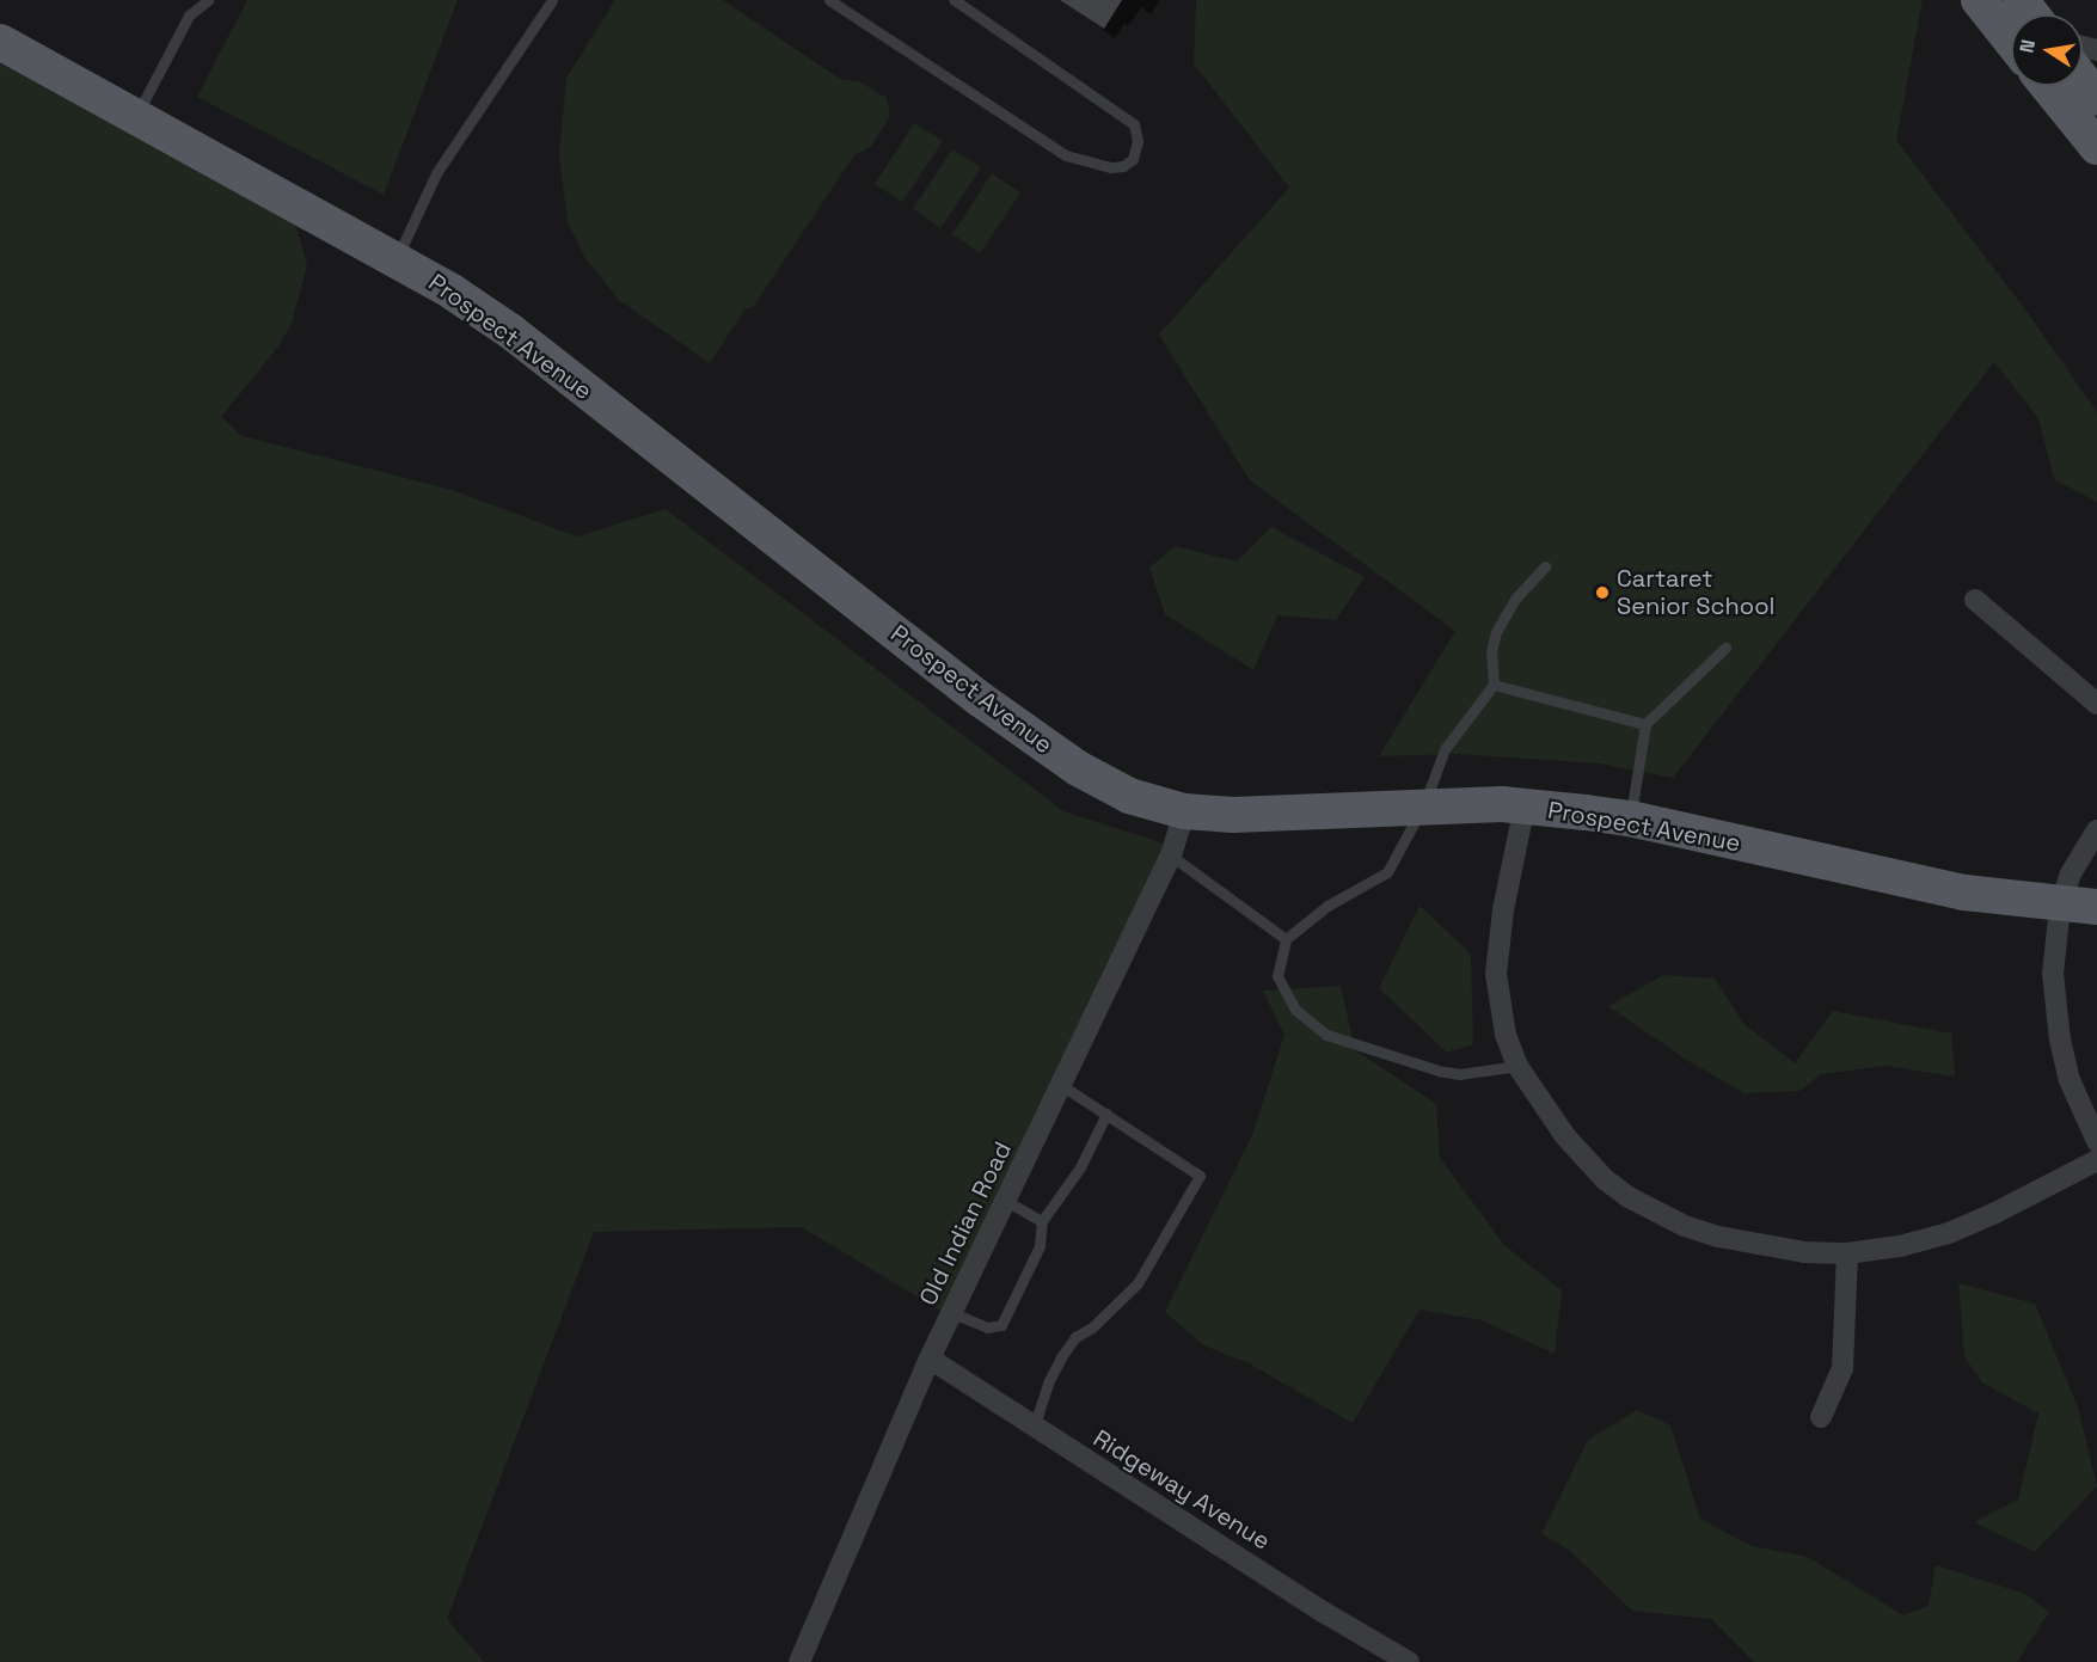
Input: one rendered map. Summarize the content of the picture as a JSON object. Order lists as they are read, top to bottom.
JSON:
{
  "streets": {
    "main road": ["Prospect Avenue"],
    "street": ["Old Indian Road", "Ridgeway Avenue"]
  },
  "crossings": [
    ["Prospect Avenue", "Old Indian Road"],
    ["Old Indian Road", "Ridgeway Avenue"]
  ],
  "places": ["Cartaret Senior School"],
  "north": "left"
}
